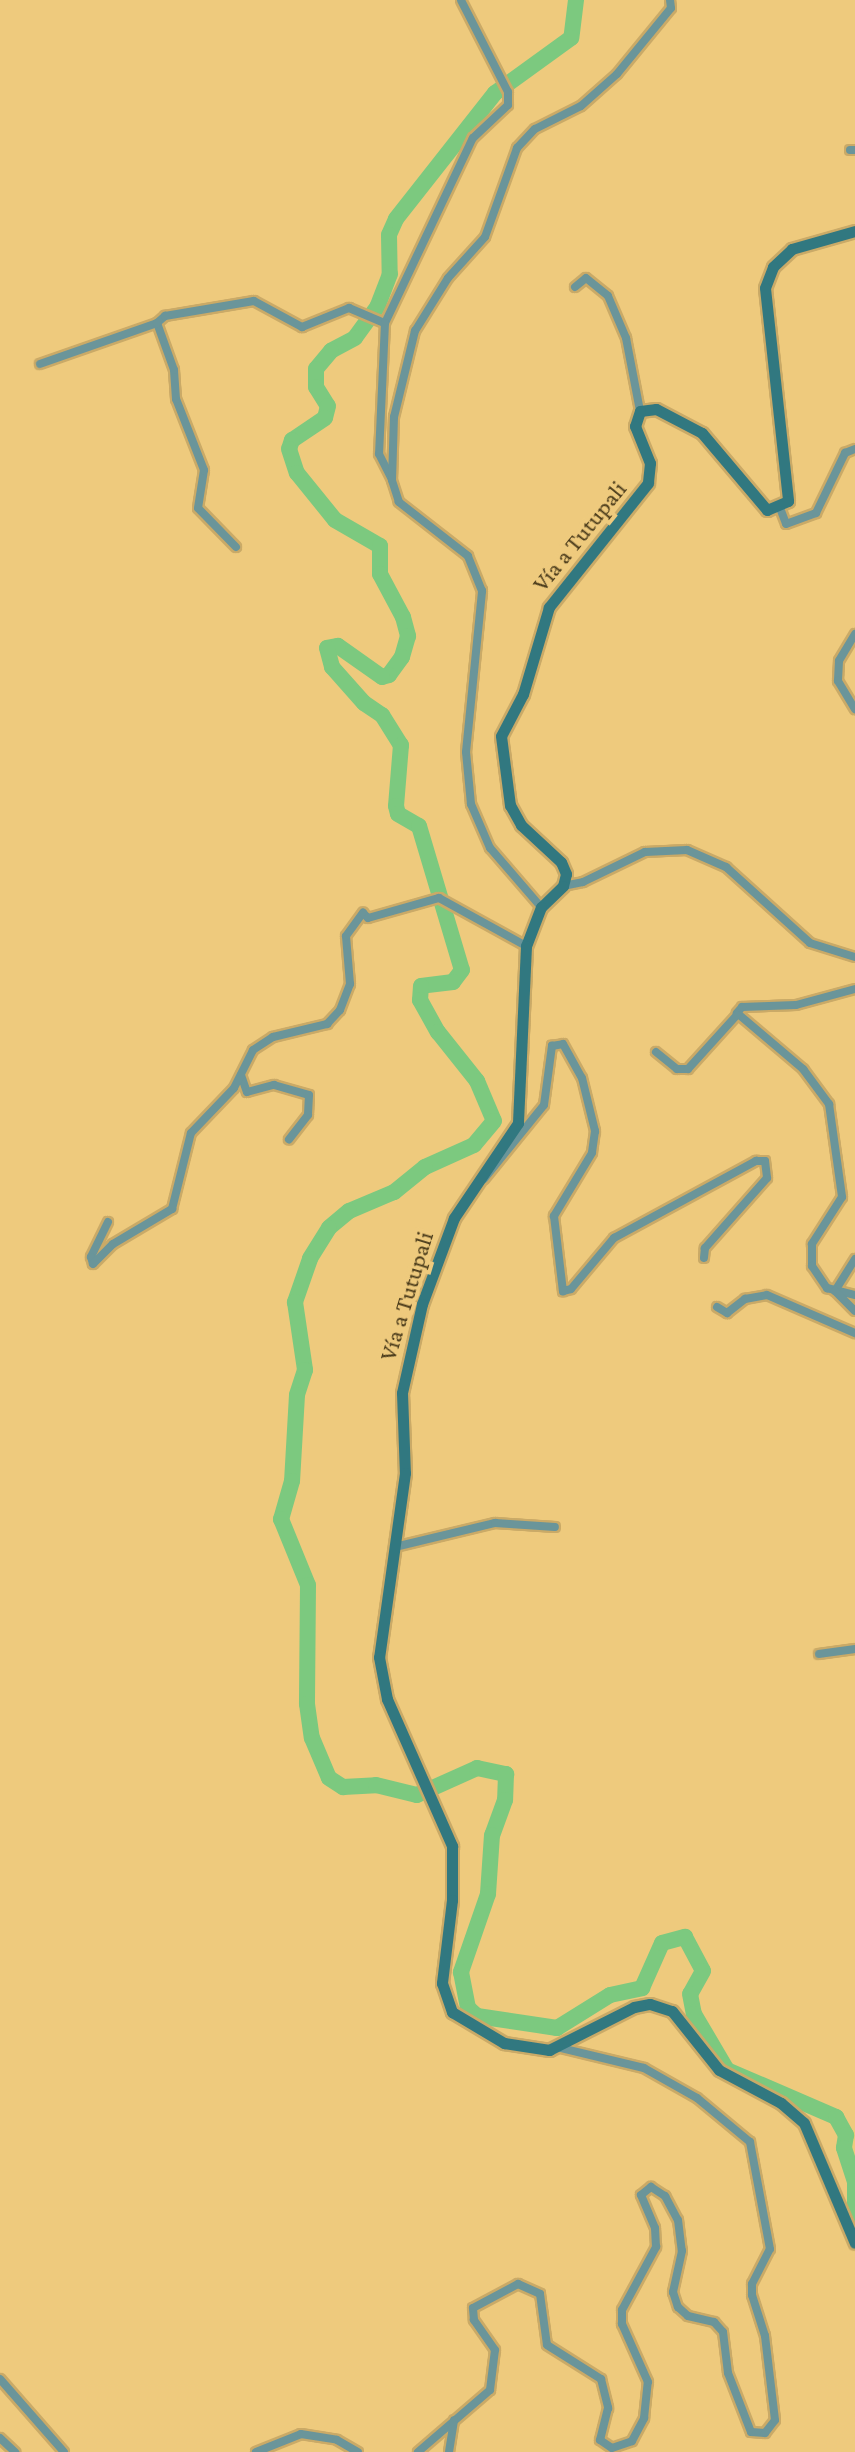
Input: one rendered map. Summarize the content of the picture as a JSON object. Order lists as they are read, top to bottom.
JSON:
{
  "streets": {
    "street": ["Vía a Tutupali"]
  }
}
